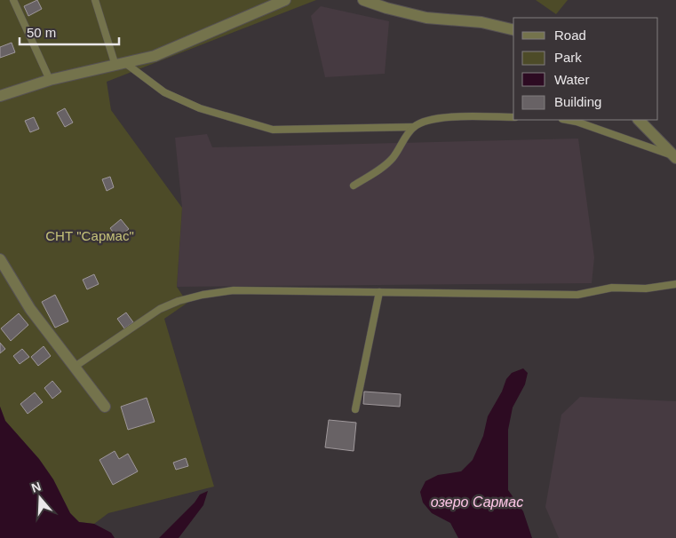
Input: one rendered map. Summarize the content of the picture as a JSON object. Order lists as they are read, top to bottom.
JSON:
{
  "water": ["озеро Сармас"],
  "parks": ["СНТ \"Сармас\""],
  "legend": [
    "Road",
    "Park",
    "Water",
    "Building"
  ],
  "scale_bar": "50 m",
  "north": "top"
}
